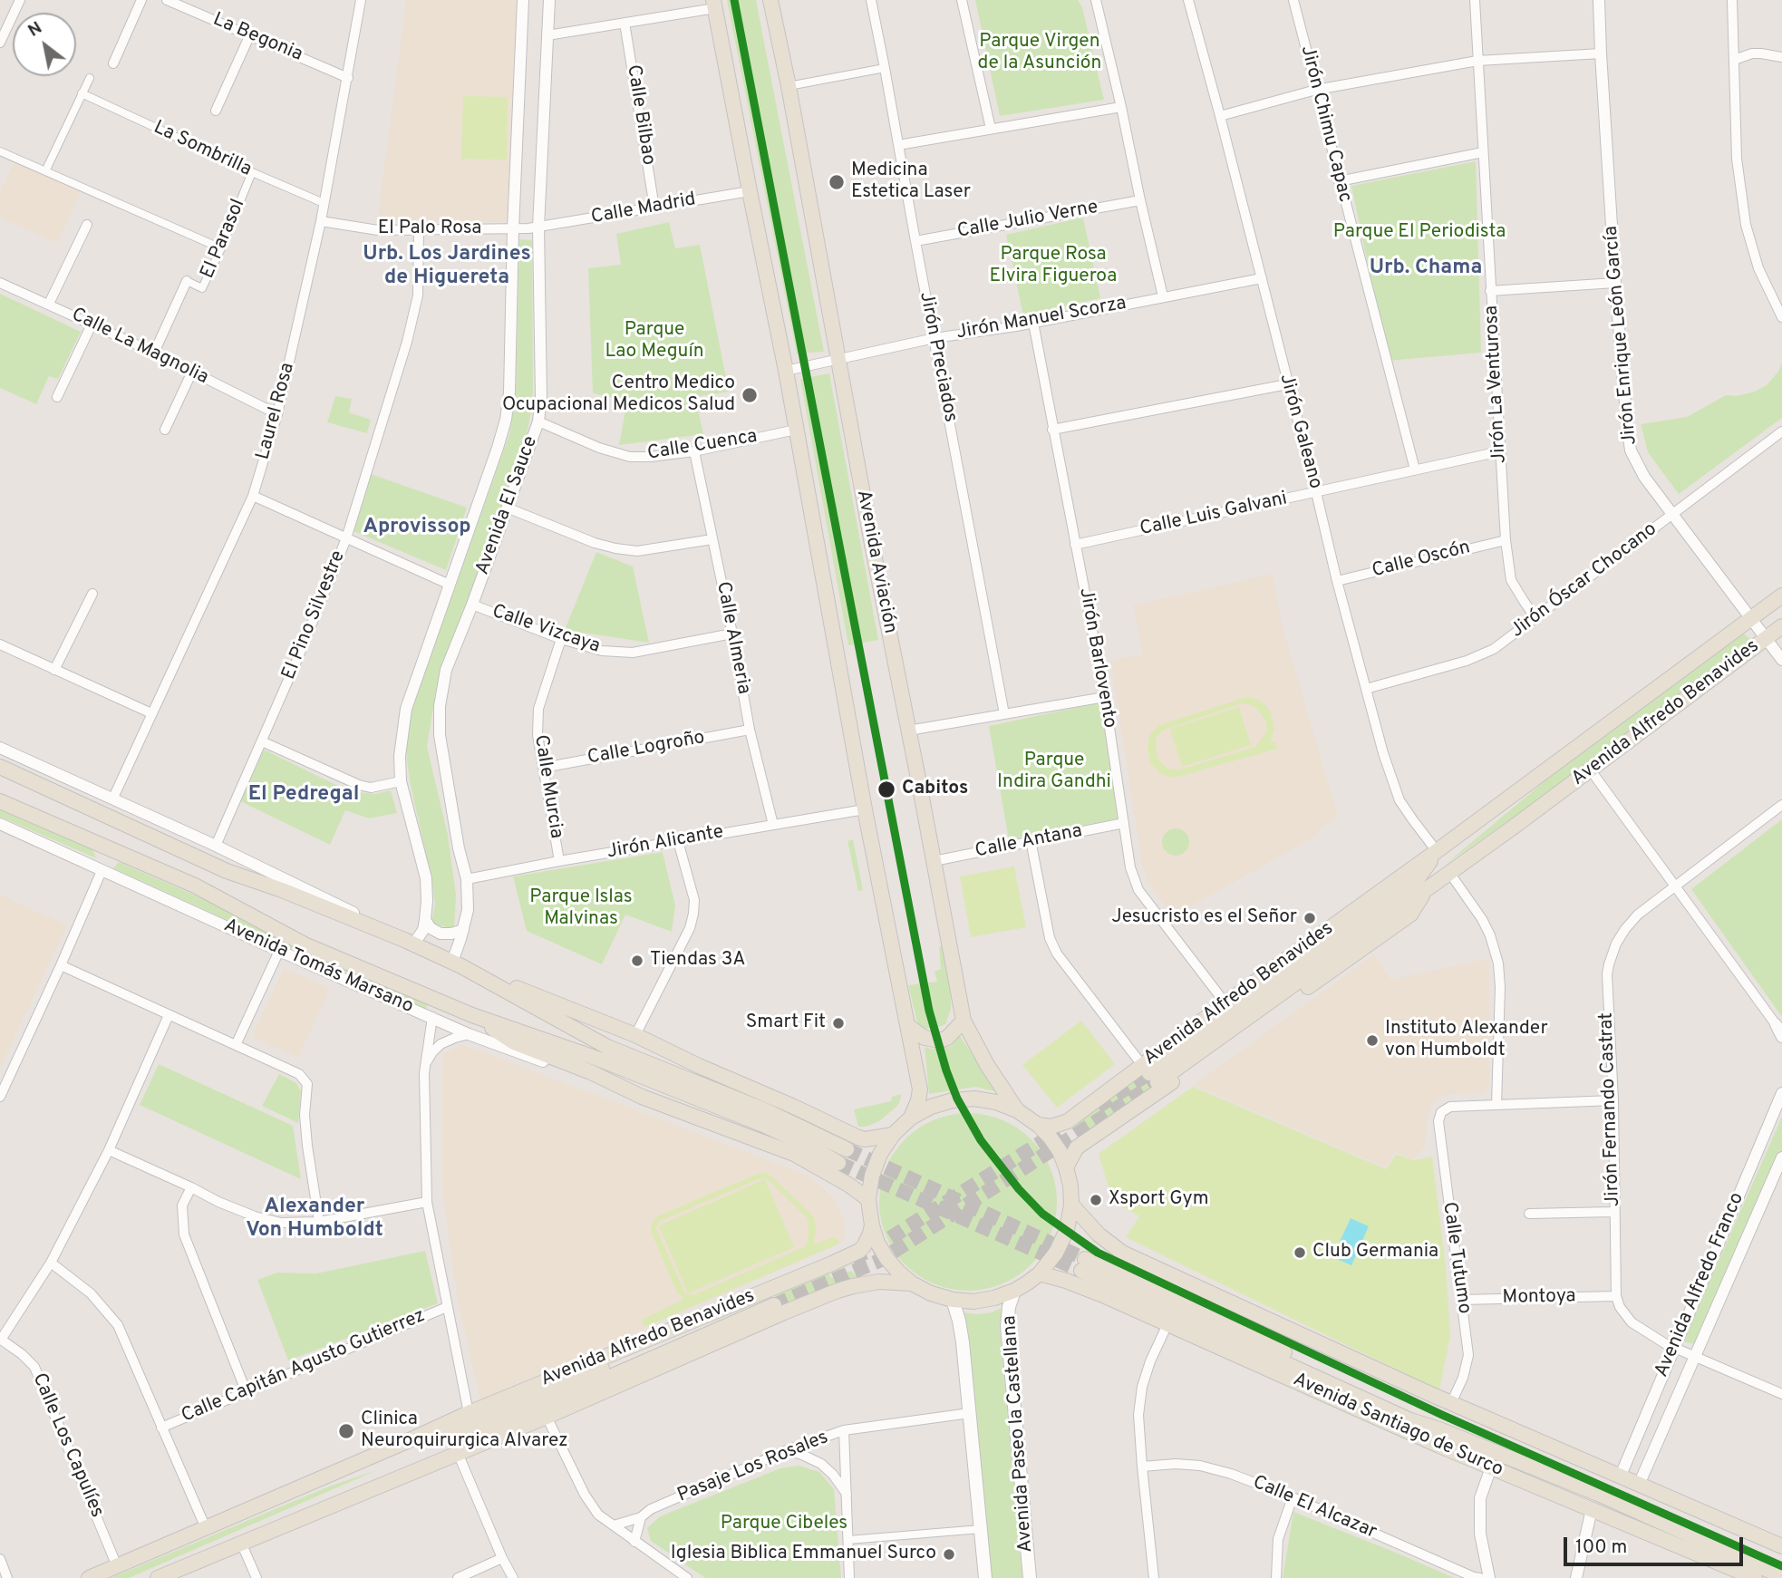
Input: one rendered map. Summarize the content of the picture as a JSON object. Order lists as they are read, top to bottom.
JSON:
{
  "streets": {
    "main road": [
      "Avenida Aviación",
      "Avenida Alfredo Benavides",
      "Avenida Tomás Marsano",
      "Avenida Santiago de Surco",
      "Avenida Paseo la Castellana"
    ],
    "street": [
      "La Begonia",
      "Calle Bilbao",
      "Jirón Chimu Capac",
      "La Sombrilla",
      "Calle Madrid",
      "Calle Julio Verne",
      "El Palo Rosa",
      "El Parasol",
      "Jirón Manuel Scorza",
      "Jirón Enrique León García",
      "Calle La Magnolia",
      "Jirón Preciados",
      "Jirón La Venturosa",
      "Laurel Rosa",
      "Jirón Galeano",
      "Calle Cuenca",
      "Avenida El Sauce",
      "Calle Luis Galvani",
      "Calle Oscón",
      "Jirón Óscar Chocano",
      "El Pino Silvestre",
      "Calle Vizcaya",
      "Calle Almeria",
      "Jirón Barlovento",
      "Calle Logroño",
      "Calle Murcia",
      "Calle Antana",
      "Jirón Alicante",
      "Jirón Fernando Castrat",
      "Calle Tutumo",
      "Avenida Alfredo Franco",
      "Montoya",
      "Calle Capitán Agusto Gutierrez",
      "Calle Los Capulíes",
      "Pasaje Los Rosales",
      "Calle El Alcazar"
    ]
  },
  "crossings": [
    ["La Begonia", "Laurel Rosa"],
    ["Calle Bilbao", "Calle Madrid"],
    ["Jirón Chimu Capac", "Calle Luis Galvani"],
    ["La Sombrilla", "El Parasol"],
    ["La Sombrilla", "Laurel Rosa"],
    ["Calle Madrid", "El Palo Rosa"],
    ["Calle Madrid", "Avenida El Sauce"],
    ["Calle Julio Verne", "Jirón Preciados"],
    ["El Palo Rosa", "Laurel Rosa"],
    ["El Palo Rosa", "Avenida El Sauce"],
    ["El Palo Rosa", "El Pino Silvestre"],
    ["El Parasol", "Calle La Magnolia"],
    ["Jirón Manuel Scorza", "Jirón Preciados"],
    ["Jirón Manuel Scorza", "Jirón Galeano"],
    ["Jirón Manuel Scorza", "Avenida Aviación"],
    ["Jirón Manuel Scorza", "Jirón Barlovento"],
    ["Jirón Enrique León García", "Jirón Óscar Chocano"],
    ["Jirón Enrique León García", "Avenida Alfredo Benavides"],
    ["Calle La Magnolia", "Laurel Rosa"],
    ["Jirón La Venturosa", "Calle Luis Galvani"],
    ["Jirón La Venturosa", "Calle Oscón"],
    ["Jirón La Venturosa", "Jirón Óscar Chocano"],
    ["Jirón Galeano", "Calle Luis Galvani"],
    ["Jirón Galeano", "Calle Oscón"],
    ["Jirón Galeano", "Jirón Óscar Chocano"],
    ["Jirón Galeano", "Avenida Alfredo Benavides"],
    ["Calle Cuenca", "Avenida El Sauce"],
    ["Calle Cuenca", "Calle Almeria"],
    ["Avenida El Sauce", "Calle Vizcaya"],
    ["Avenida El Sauce", "Jirón Alicante"],
    ["Calle Luis Galvani", "Jirón Barlovento"],
    ["Avenida Aviación", "Avenida Alfredo Benavides"],
    ["Avenida Aviación", "Calle Antana"],
    ["Avenida Aviación", "Avenida Tomás Marsano"],
    ["Avenida Aviación", "Avenida Santiago de Surco"],
    ["Avenida Aviación", "Avenida Paseo la Castellana"],
    ["Calle Vizcaya", "Calle Almeria"],
    ["Calle Vizcaya", "Calle Murcia"],
    ["Calle Almeria", "Calle Logroño"],
    ["Calle Almeria", "Jirón Alicante"],
    ["Jirón Barlovento", "Avenida Alfredo Benavides"],
    ["Jirón Barlovento", "Calle Antana"],
    ["Avenida Alfredo Benavides", "Avenida Tomás Marsano"],
    ["Avenida Alfredo Benavides", "Avenida Santiago de Surco"],
    ["Avenida Alfredo Benavides", "Avenida Paseo la Castellana"],
    ["Avenida Alfredo Benavides", "Calle Los Capulíes"],
    ["Calle Logroño", "Calle Murcia"],
    ["Calle Murcia", "Jirón Alicante"],
    ["Avenida Tomás Marsano", "Avenida Santiago de Surco"],
    ["Avenida Tomás Marsano", "Avenida Paseo la Castellana"],
    ["Jirón Fernando Castrat", "Avenida Alfredo Franco"],
    ["Jirón Fernando Castrat", "Montoya"],
    ["Calle Tutumo", "Montoya"],
    ["Avenida Santiago de Surco", "Avenida Paseo la Castellana"]
  ],
  "districts": [
    "Urb. Los Jardines de Higuereta",
    "Urb. Chama",
    "Aprovissop",
    "El Pedregal",
    "Alexander Von Humboldt"
  ],
  "parks": [
    "Parque Virgen de la Asunción",
    "Parque El Periodista",
    "Parque Rosa Elvira Figueroa",
    "Parque Lao Meguín",
    "Parque Indira Gandhi",
    "Parque Islas Malvinas",
    "Parque Cibeles"
  ],
  "places": [
    "Medicina Estetica Laser",
    "Centro Medico Ocupacional Medicos Salud",
    "Cabitos",
    "Jesucristo es el Señor",
    "Tiendas 3A",
    "Smart Fit",
    "Instituto Alexander von Humboldt",
    "Xsport Gym",
    "Club Germania",
    "Clinica Neuroquirurgica Alvarez",
    "Iglesia Biblica Emmanuel Surco"
  ],
  "scale_bar": "100 m",
  "north": "top left"
}
